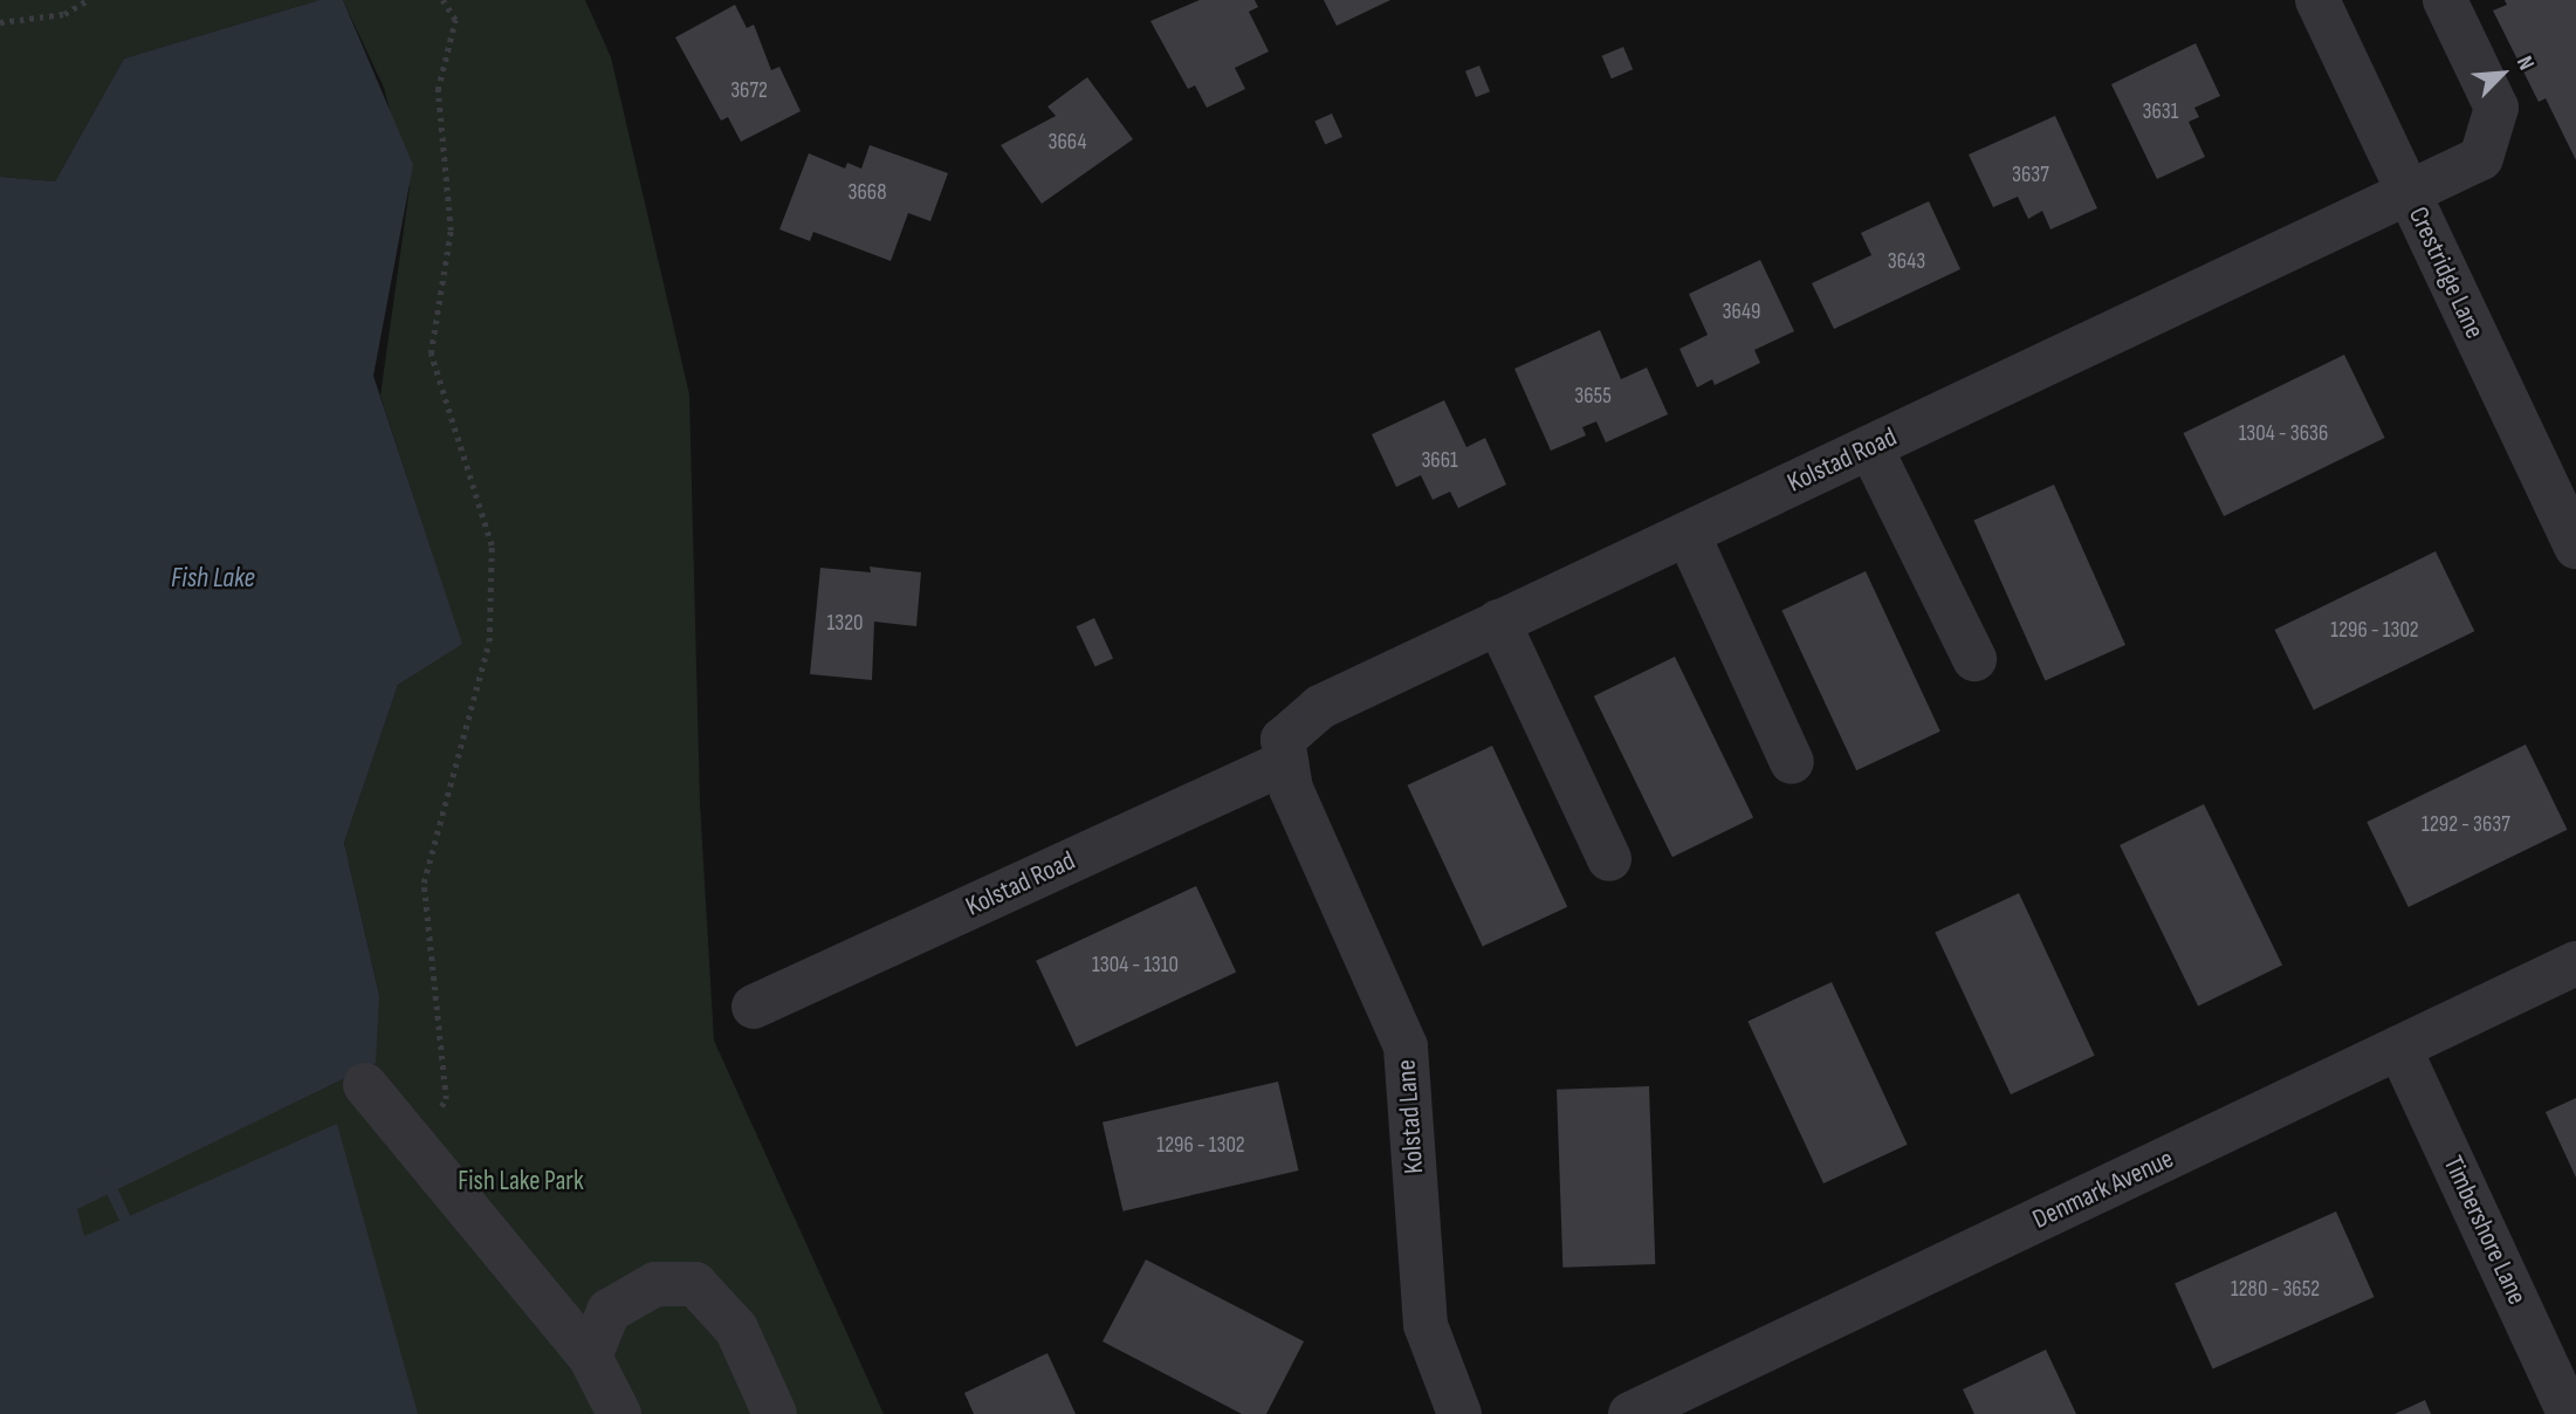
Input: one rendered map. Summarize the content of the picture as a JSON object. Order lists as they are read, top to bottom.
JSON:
{
  "streets": {
    "street": [
      "Crestridge Lane",
      "Kolstad Road",
      "Kolstad Lane",
      "Denmark Avenue",
      "Timbershore Lane"
    ]
  },
  "crossings": [
    ["Crestridge Lane", "Kolstad Road"],
    ["Kolstad Road", "Kolstad Lane"],
    ["Denmark Avenue", "Timbershore Lane"]
  ],
  "water": ["Fish Lake"],
  "parks": ["Fish Lake Park"],
  "house_numbers": [
    "3672",
    "3631",
    "3664",
    "3637",
    "3668",
    "3643",
    "3649",
    "3655",
    "1304 - 3636",
    "3661",
    "1320",
    "1296 - 1302",
    "1292 - 3637",
    "1304 - 1310",
    "1296 - 1302",
    "1280 - 3652"
  ],
  "north": "top right"
}
